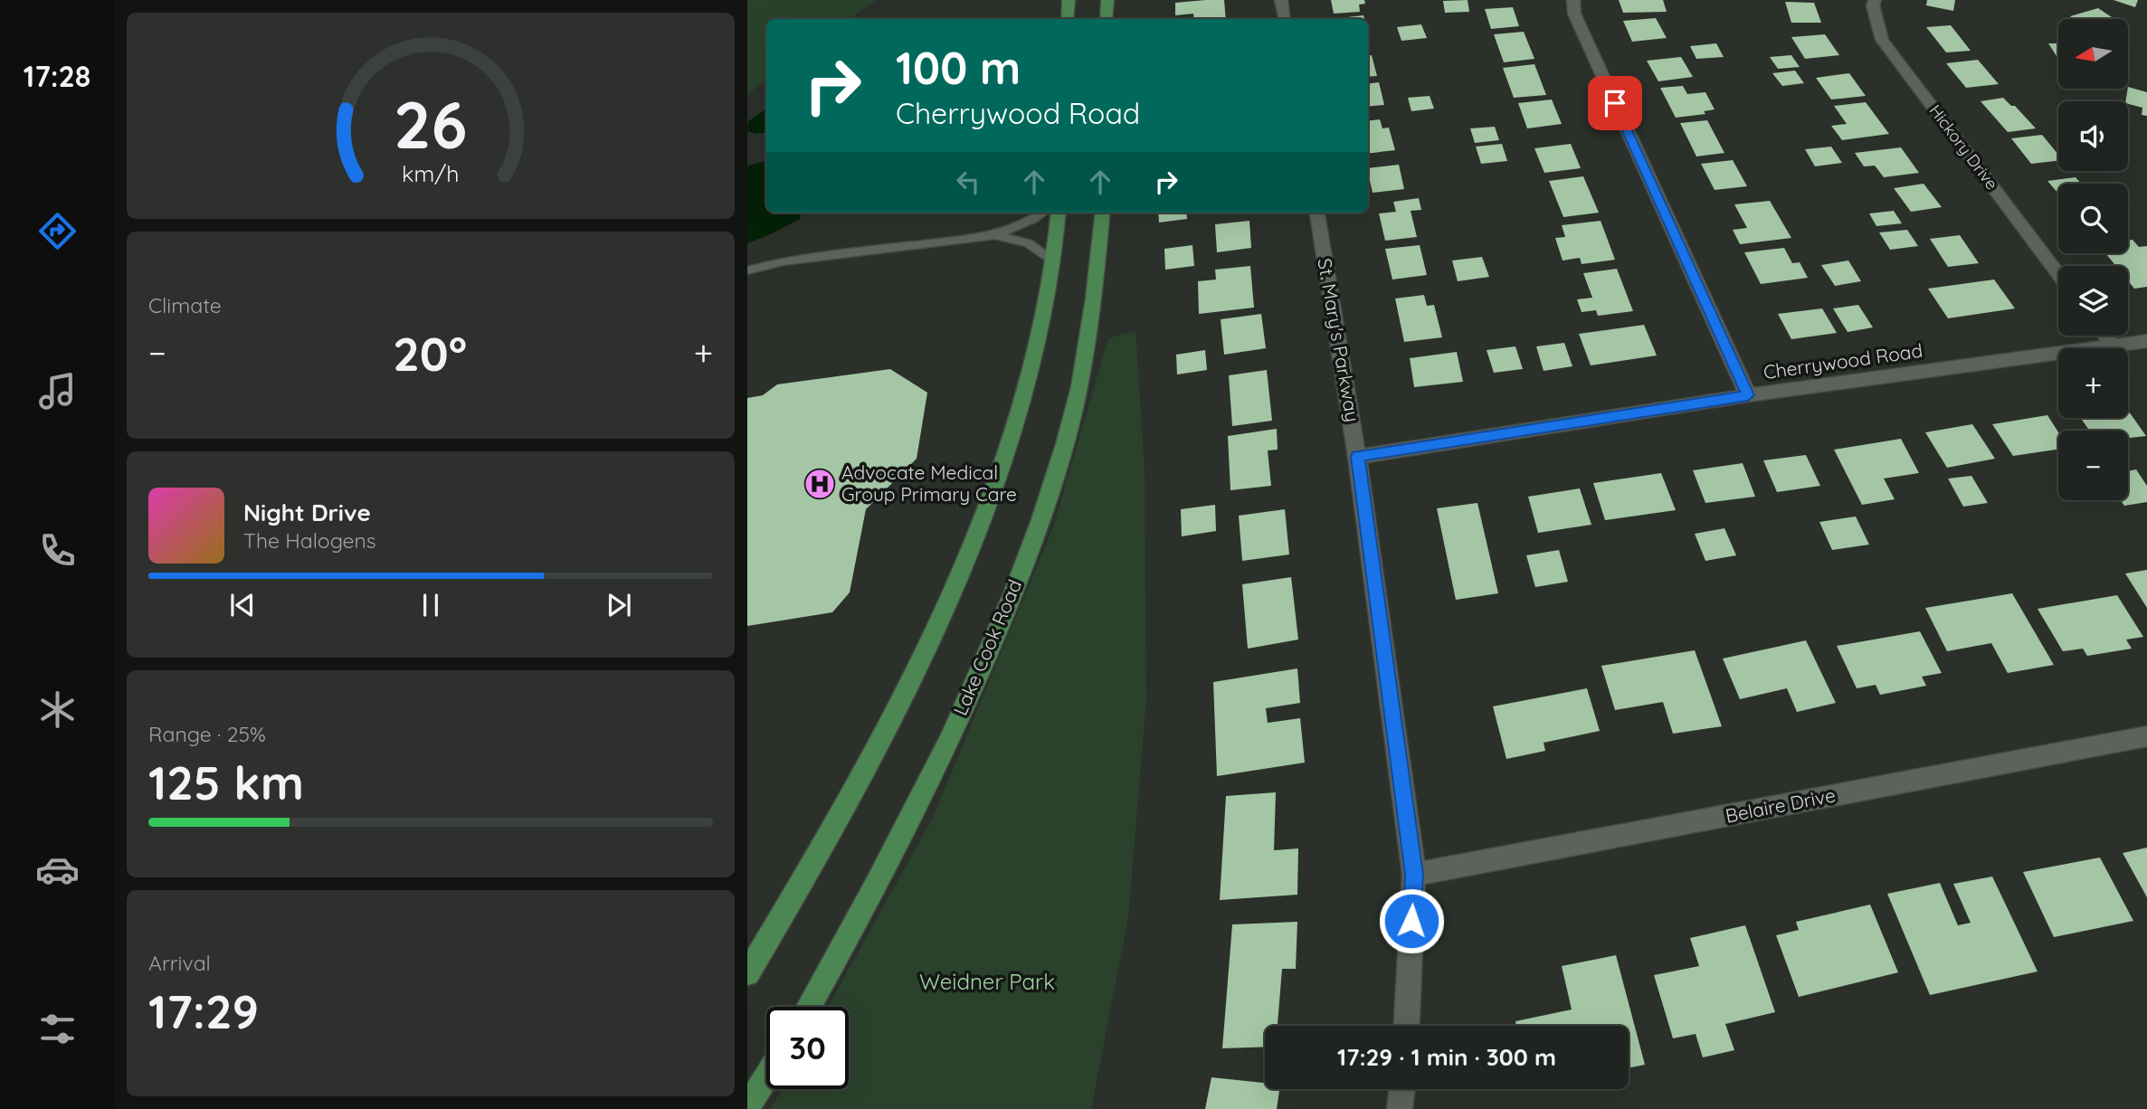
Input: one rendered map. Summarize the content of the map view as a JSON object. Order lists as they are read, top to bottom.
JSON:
{
  "streets": {
    "main road": ["Lake Cook Road"],
    "street": [
      "Hickory Drive",
      "St. Mary's Parkway",
      "Cherrywood Road",
      "Belaire Drive"
    ]
  },
  "crossings": [
    ["St. Mary's Parkway", "Cherrywood Road"],
    ["St. Mary's Parkway", "Belaire Drive"]
  ],
  "parks": ["Weidner Park"],
  "places": {
    "hospital": ["Advocate Medical Group Primary Care"]
  },
  "north": "left",
  "page": {
    "tabs": "17:28",
    "map_buttons": ["+", "−"],
    "turn": ["100 m", "Cherrywood Road"],
    "tile": [
      "Climate",
      ["Range · 25%", "125 km"],
      ["Arrival", "17:29"]
    ],
    "heat": ["−", "20°", "+"],
    "song": ["Night Drive", "The Halogens"],
    "limit": "30",
    "trip": "17:29 · 1 min · 300 m",
    "gauge": ["26", "km/h"]
  }
}
